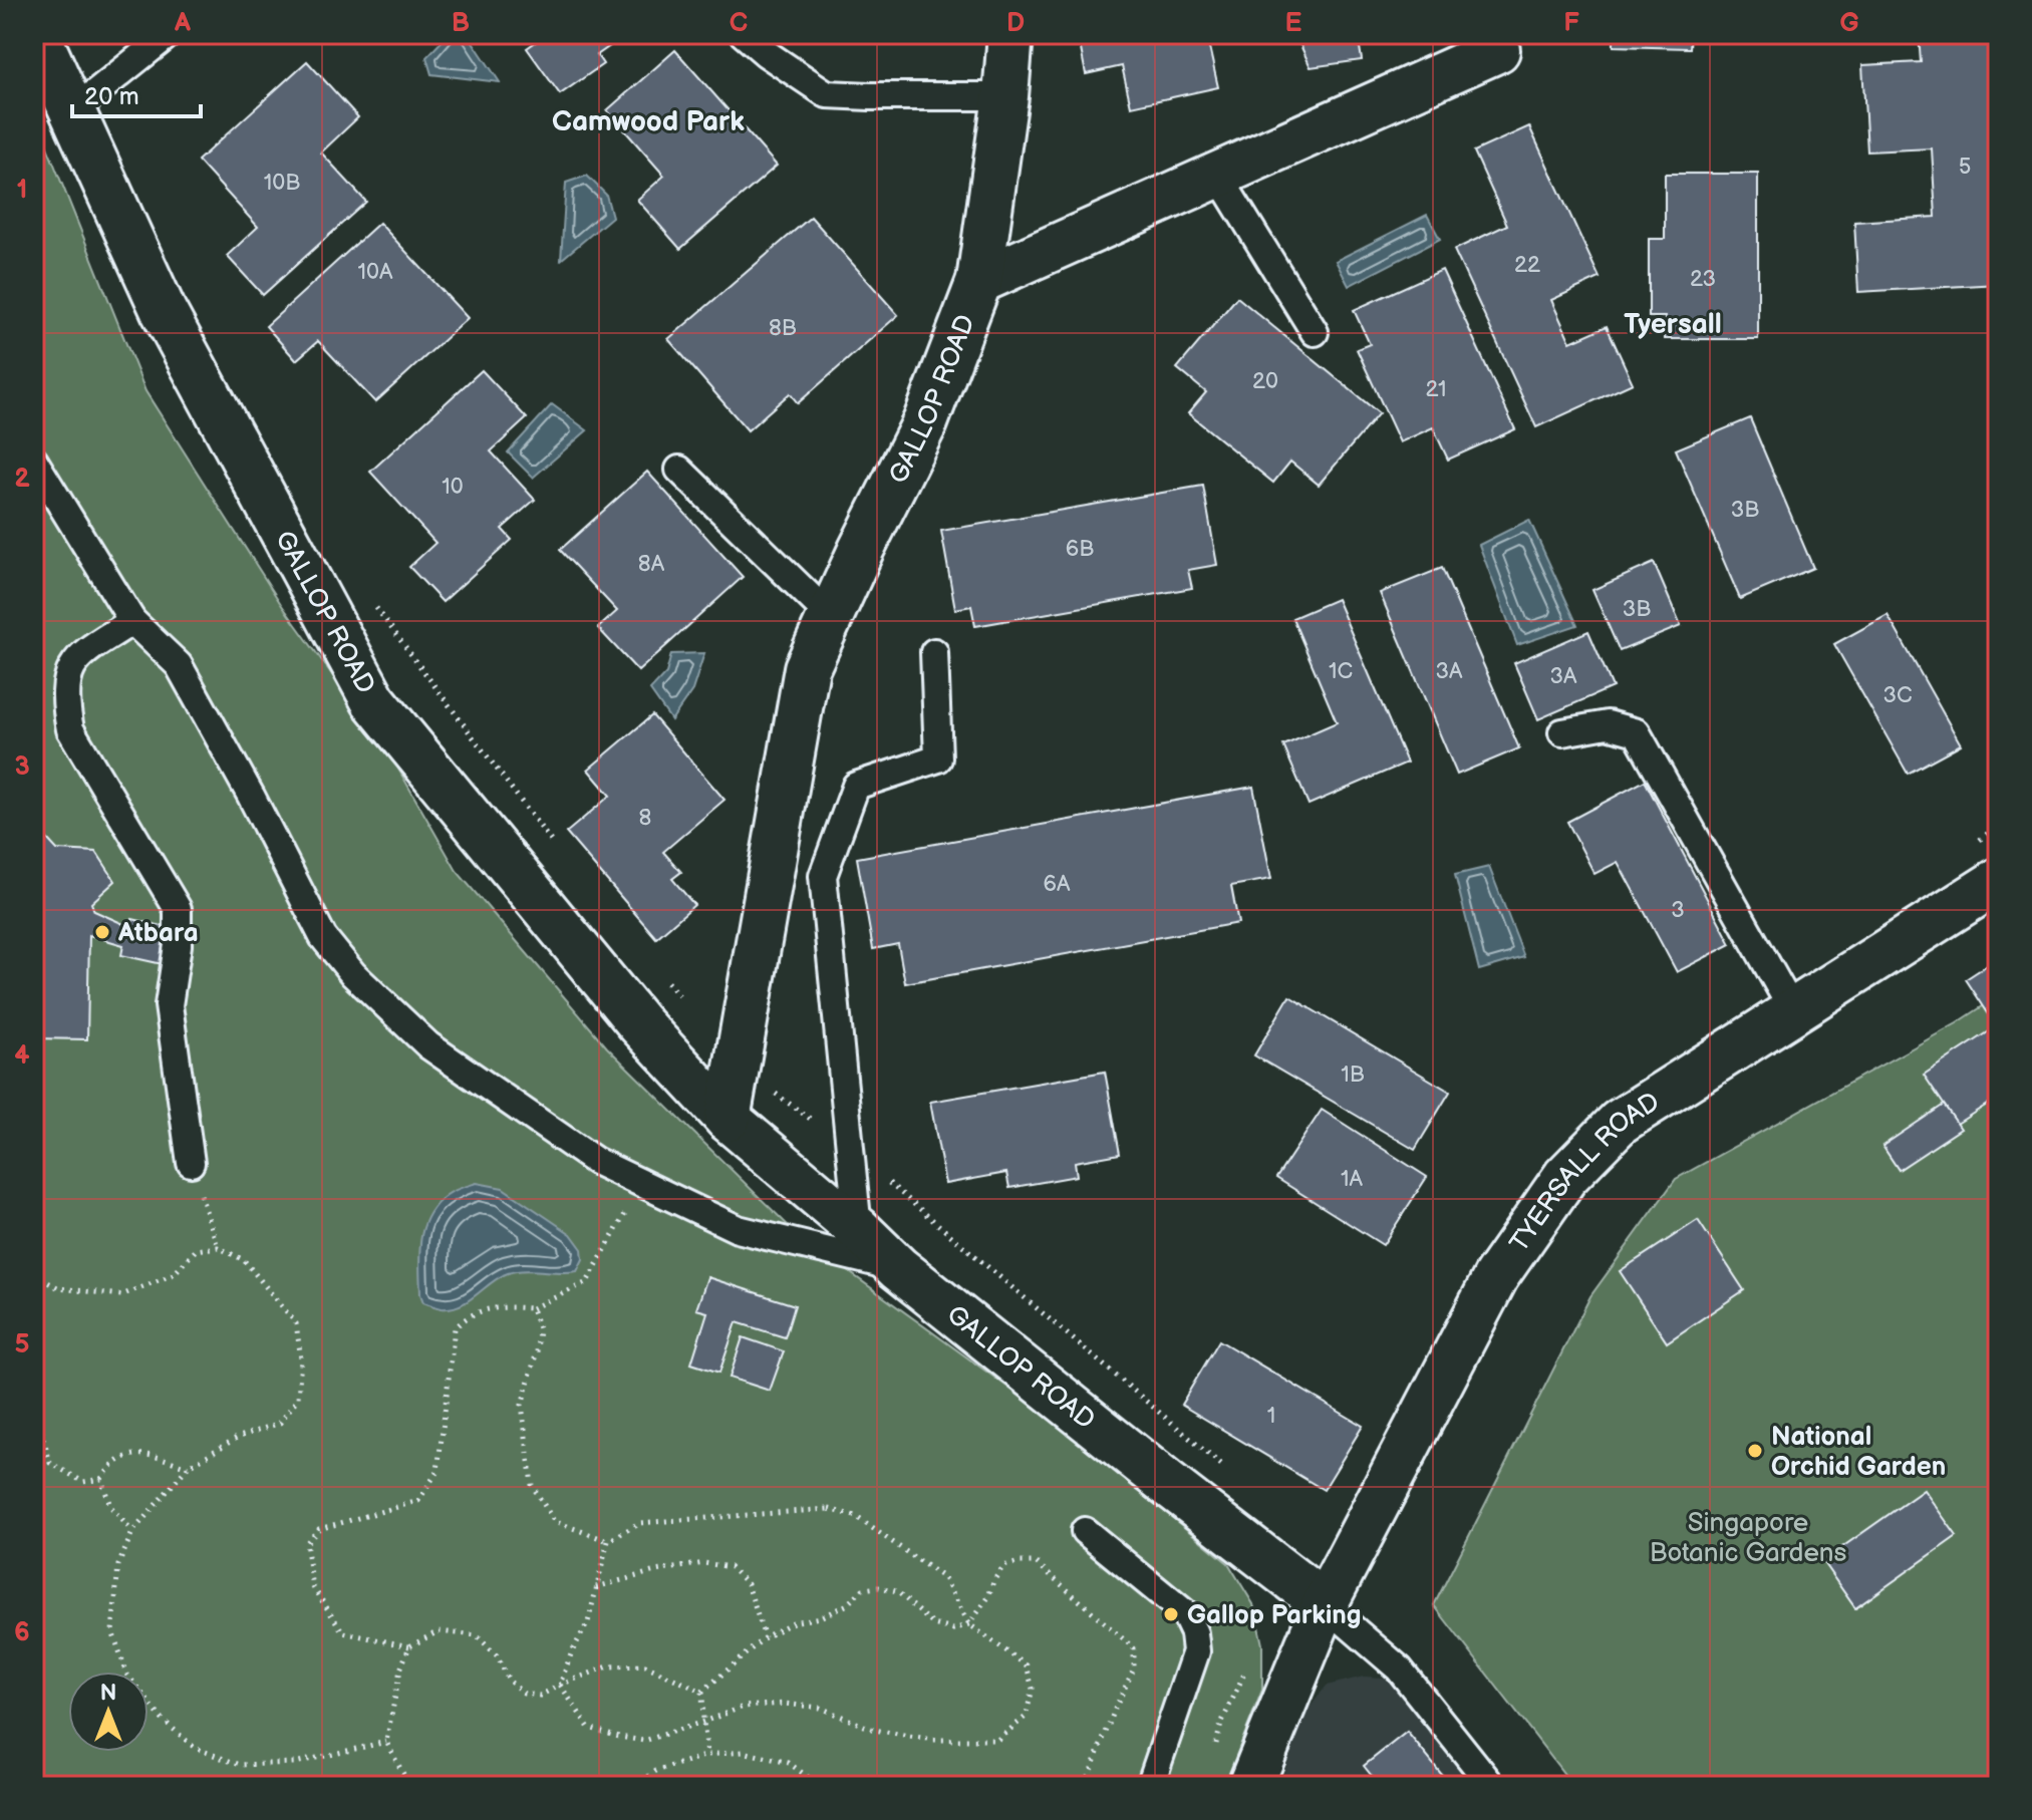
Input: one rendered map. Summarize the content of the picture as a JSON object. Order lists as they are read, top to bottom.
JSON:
{
  "streets": {
    "street": ["GALLOP ROAD", "TYERSALL ROAD"]
  },
  "crossings": [
    ["GALLOP ROAD", "TYERSALL ROAD"]
  ],
  "districts": ["Camwood Park", "Tyersall"],
  "parks": ["Singapore Botanic Gardens"],
  "places": ["Atbara", "National Orchid Garden", "Gallop Parking"],
  "house_numbers": [
    "5",
    "10B",
    "22",
    "10A",
    "23",
    "8B",
    "20",
    "21",
    "10",
    "3B",
    "6B",
    "8A",
    "3B",
    "1C",
    "3A",
    "3A",
    "3C",
    "8",
    "6A",
    "3",
    "1B",
    "1A",
    "1"
  ],
  "scale_bar": "20 m",
  "north": "top",
  "grid": {
    "columns": [
      "A",
      "B",
      "C",
      "D",
      "E",
      "F",
      "G"
    ],
    "rows": [
      "1",
      "2",
      "3",
      "4",
      "5",
      "6"
    ]
  }
}
